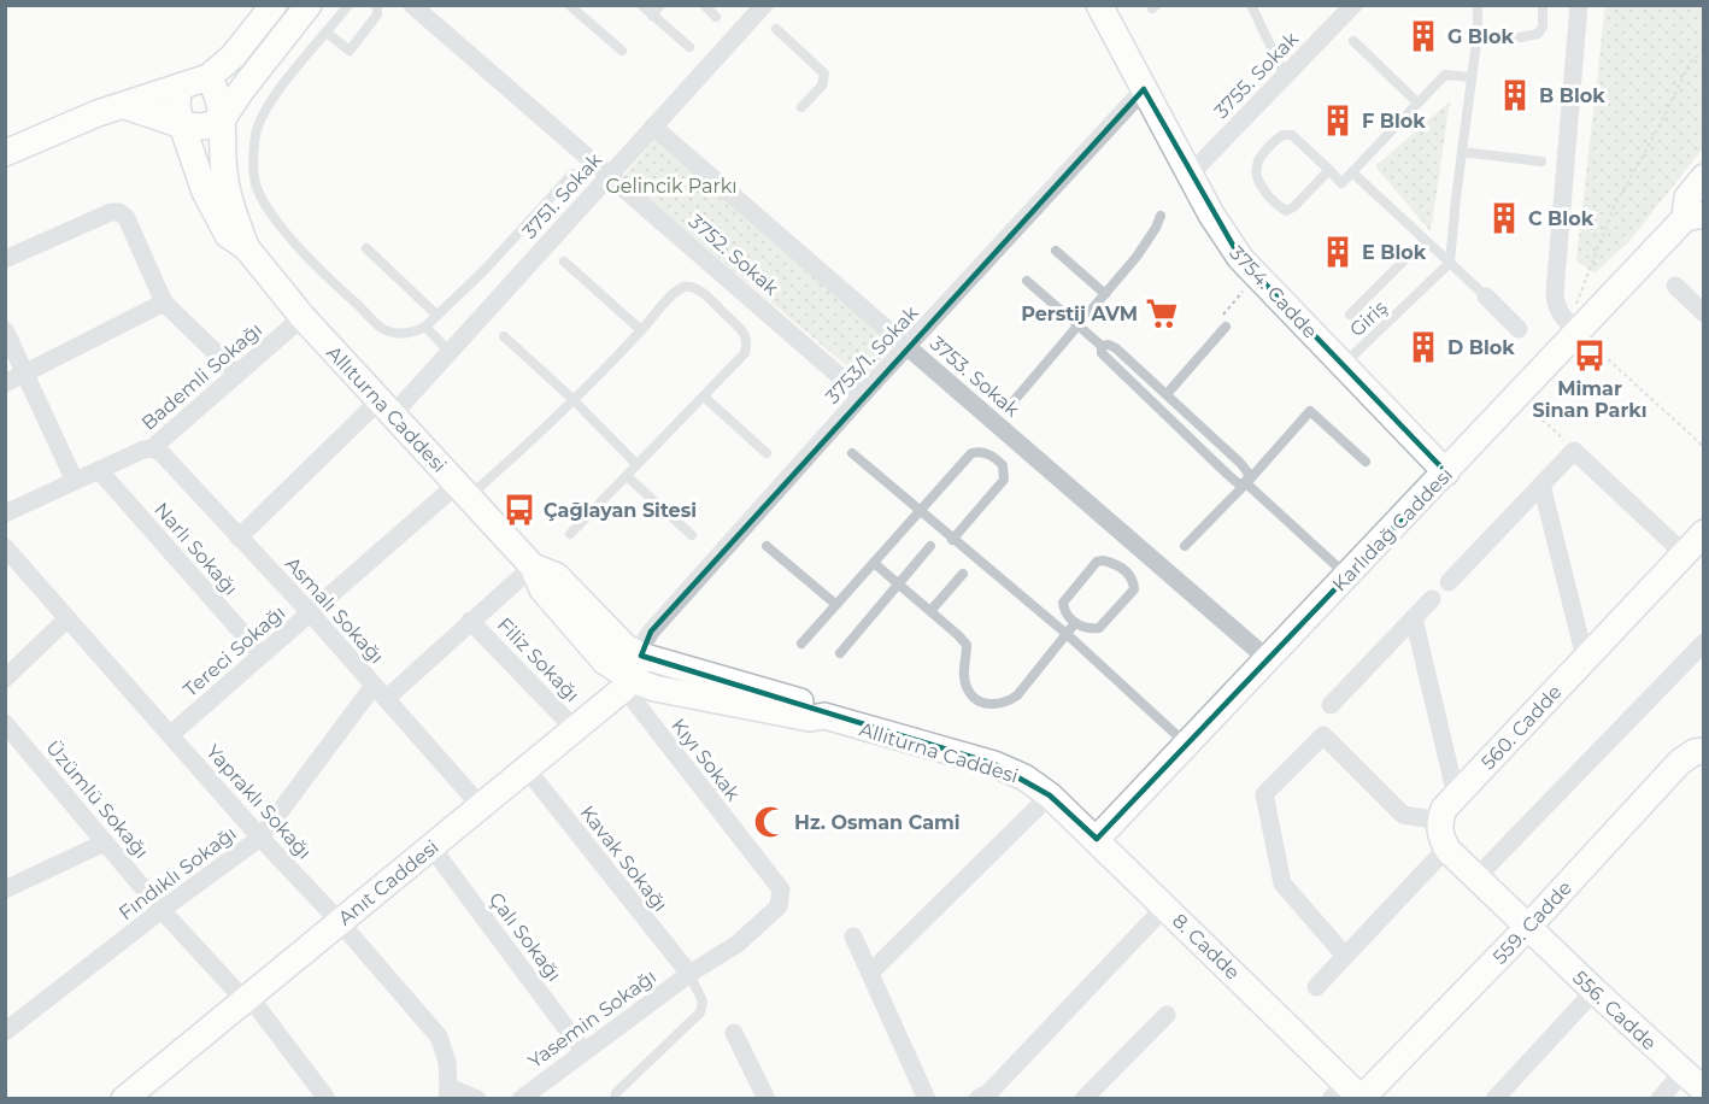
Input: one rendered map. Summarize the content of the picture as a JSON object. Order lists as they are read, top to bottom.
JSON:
{
  "streets": {
    "main road": [
      "3754. Cadde",
      "Allıturna Caddesi",
      "Karlıdağ Caddesi",
      "560. Cadde",
      "Anıt Caddesi",
      "559. Cadde",
      "8. Cadde",
      "556. Cadde"
    ],
    "street": [
      "3755. Sokak",
      "3751. Sokak",
      "3752. Sokak",
      "3753/1. Sokak",
      "Bademli Sokağı",
      "3753. Sokak",
      "Narlı Sokağı",
      "Asmalı Sokağı",
      "Tereci Sokağı",
      "Filiz Sokağı",
      "Kıyı Sokak",
      "Üzümlü Sokağı",
      "Yapraklı Sokağı",
      "Kavak Sokağı",
      "Fındıklı Sokağı",
      "Çalı Sokağı",
      "Yasemin Sokağı"
    ],
    "lane": ["Giriş"]
  },
  "crossings": [
    ["3755. Sokak", "3754. Cadde"],
    ["3751. Sokak", "3752. Sokak"],
    ["3751. Sokak", "3753. Sokak"],
    ["3751. Sokak", "Allıturna Caddesi"],
    ["3751. Sokak", "Asmalı Sokağı"],
    ["3752. Sokak", "3753/1. Sokak"],
    ["3754. Cadde", "Giriş"],
    ["3754. Cadde", "3753/1. Sokak"],
    ["3754. Cadde", "Karlıdağ Caddesi"],
    ["3753/1. Sokak", "3753. Sokak"],
    ["3753/1. Sokak", "Allıturna Caddesi"],
    ["3753/1. Sokak", "Anıt Caddesi"],
    ["Bademli Sokağı", "Allıturna Caddesi"],
    ["Bademli Sokağı", "Narlı Sokağı"],
    ["Bademli Sokağı", "Asmalı Sokağı"],
    ["3753. Sokak", "Karlıdağ Caddesi"],
    ["Allıturna Caddesi", "Tereci Sokağı"],
    ["Allıturna Caddesi", "Kıyı Sokak"],
    ["Allıturna Caddesi", "Fındıklı Sokağı"],
    ["Allıturna Caddesi", "Anıt Caddesi"],
    ["Allıturna Caddesi", "8. Cadde"],
    ["Karlıdağ Caddesi", "8. Cadde"],
    ["Narlı Sokağı", "Tereci Sokağı"],
    ["Asmalı Sokağı", "Tereci Sokağı"],
    ["Asmalı Sokağı", "Fındıklı Sokağı"],
    ["Asmalı Sokağı", "Anıt Caddesi"],
    ["Tereci Sokağı", "Yapraklı Sokağı"],
    ["Filiz Sokağı", "Fındıklı Sokağı"],
    ["Filiz Sokağı", "Anıt Caddesi"],
    ["Kıyı Sokak", "Kavak Sokağı"],
    ["Kıyı Sokak", "Anıt Caddesi"],
    ["Kıyı Sokak", "Yasemin Sokağı"],
    ["Üzümlü Sokağı", "Fındıklı Sokağı"],
    ["Üzümlü Sokağı", "Anıt Caddesi"],
    ["Yapraklı Sokağı", "Fındıklı Sokağı"],
    ["Yapraklı Sokağı", "Anıt Caddesi"],
    ["Kavak Sokağı", "Anıt Caddesi"],
    ["Kavak Sokağı", "Yasemin Sokağı"],
    ["Anıt Caddesi", "Çalı Sokağı"],
    ["559. Cadde", "8. Cadde"],
    ["559. Cadde", "556. Cadde"],
    ["Çalı Sokağı", "Yasemin Sokağı"]
  ],
  "parks": ["Gelincik Parkı"],
  "places": {
    "building": [
      "G Blok",
      "B Blok",
      "F Blok",
      "C Blok",
      "E Blok",
      "D Blok"
    ],
    "supermarket": ["Perstij AVM"],
    "bus stop": ["Mimar Sinan Parkı", "Çağlayan Sitesi"],
    "mosque": ["Hz. Osman Cami"]
  }
}
